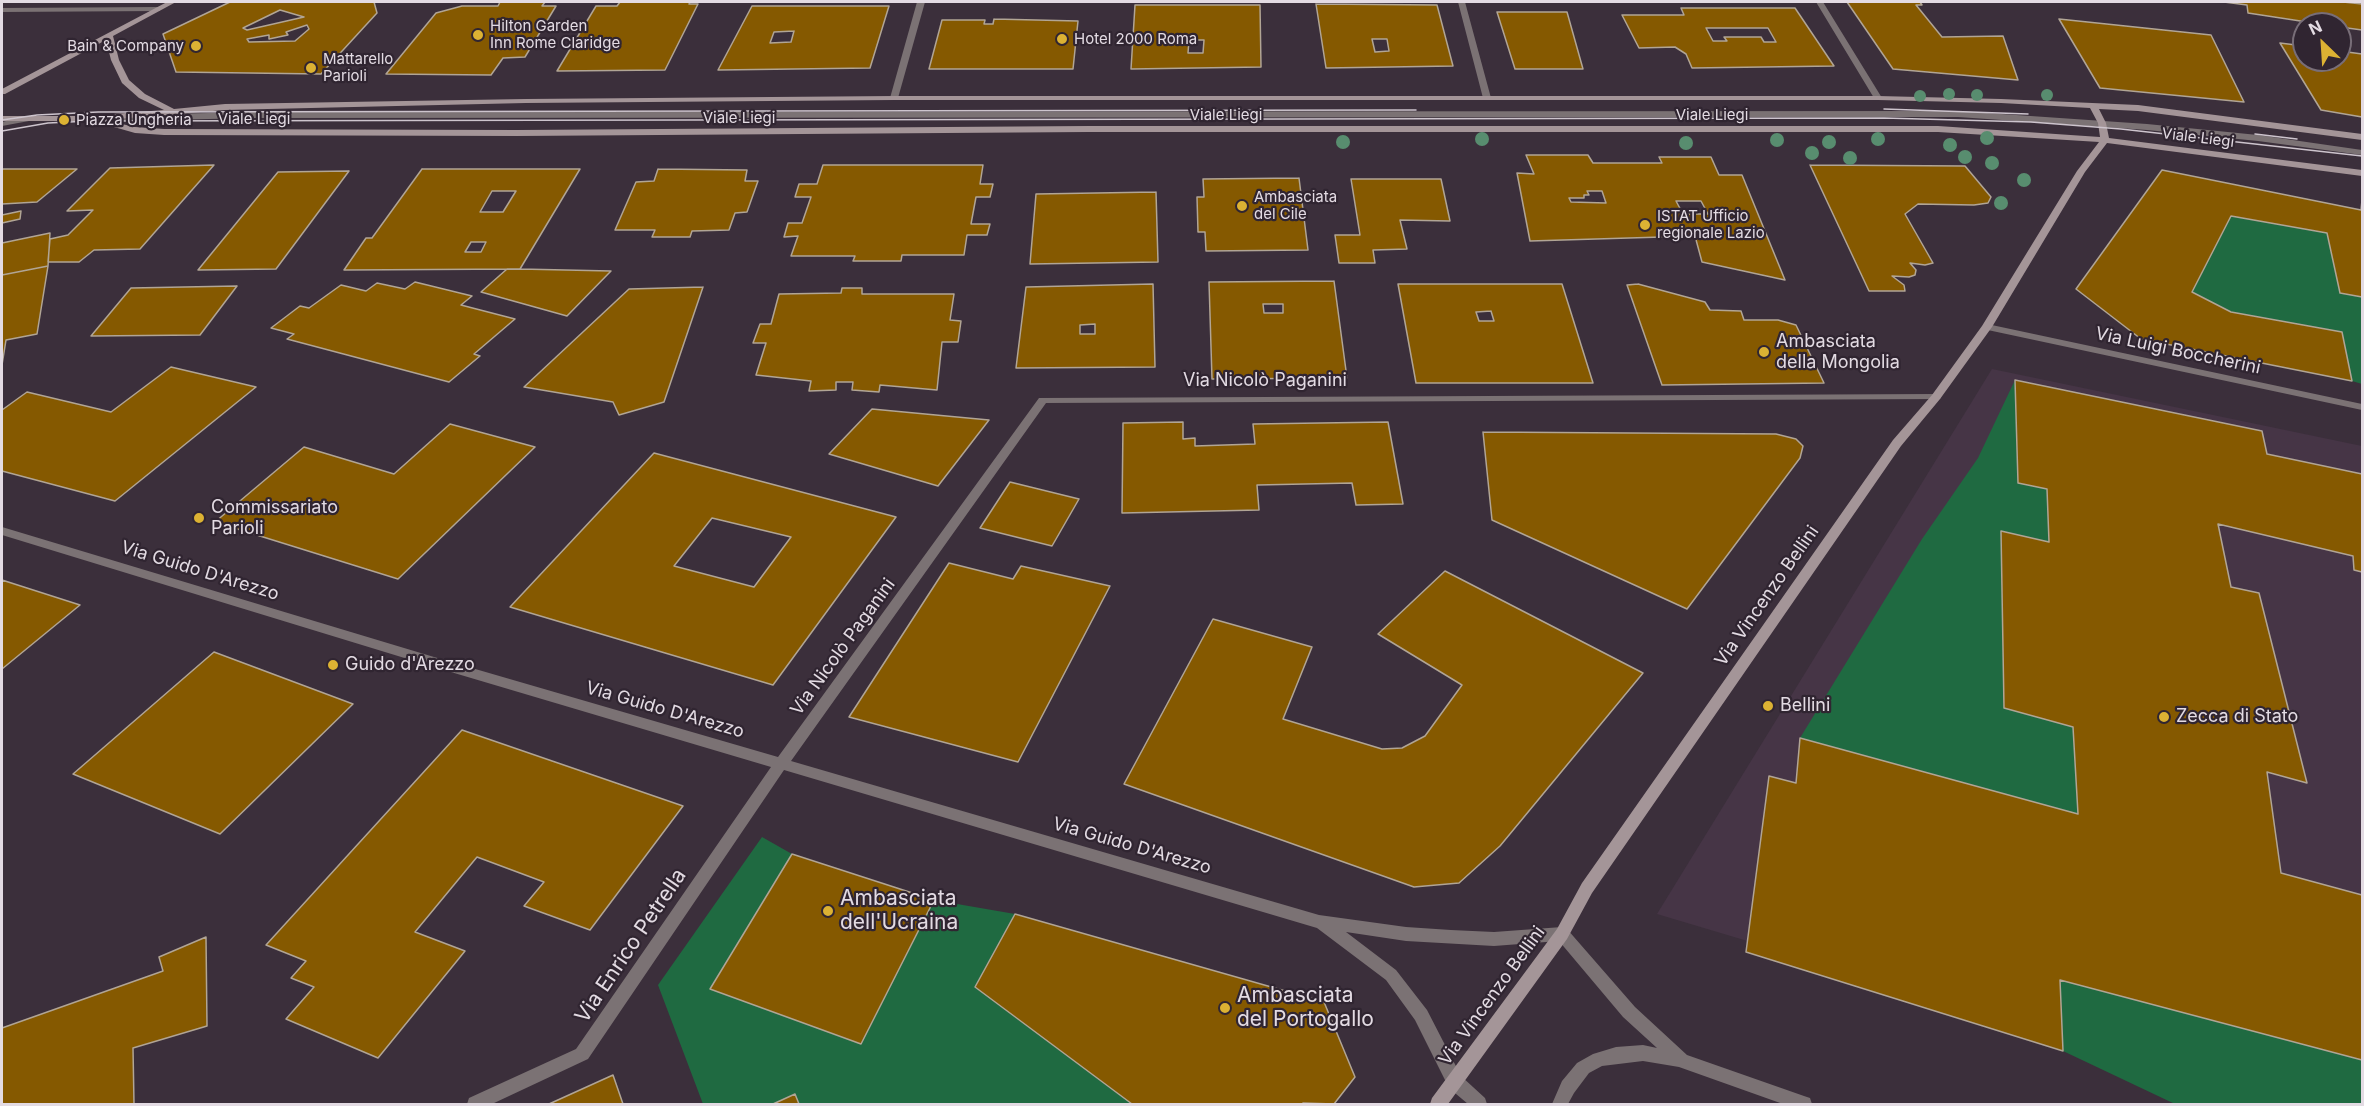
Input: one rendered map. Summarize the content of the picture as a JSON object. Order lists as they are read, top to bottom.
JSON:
{
  "streets": {
    "main road": ["Viale Liegi", "Via Vincenzo Bellini"],
    "street": [
      "Via Luigi Boccherini",
      "Via Nicolò Paganini",
      "Via Guido D'Arezzo",
      "Via Enrico Petrella"
    ]
  },
  "crossings": [
    ["Viale Liegi", "Via Vincenzo Bellini"],
    ["Via Luigi Boccherini", "Via Vincenzo Bellini"],
    ["Via Nicolò Paganini", "Via Guido D'Arezzo"],
    ["Via Nicolò Paganini", "Via Vincenzo Bellini"],
    ["Via Nicolò Paganini", "Via Enrico Petrella"],
    ["Via Guido D'Arezzo", "Via Vincenzo Bellini"],
    ["Via Guido D'Arezzo", "Via Enrico Petrella"]
  ],
  "places": [
    "Hilton Garden Inn Rome Claridge",
    "Hotel 2000 Roma",
    "Bain & Company",
    "Mattarello Parioli",
    "Piazza Ungheria",
    "Ambasciata del Cile",
    "ISTAT Ufficio regionale Lazio",
    "Ambasciata della Mongolia",
    "Commissariato Parioli",
    "Guido d'Arezzo",
    "Bellini",
    "Zecca di Stato",
    "Ambasciata dell'Ucraina",
    "Ambasciata del Portogallo"
  ],
  "north": "top left"
}
